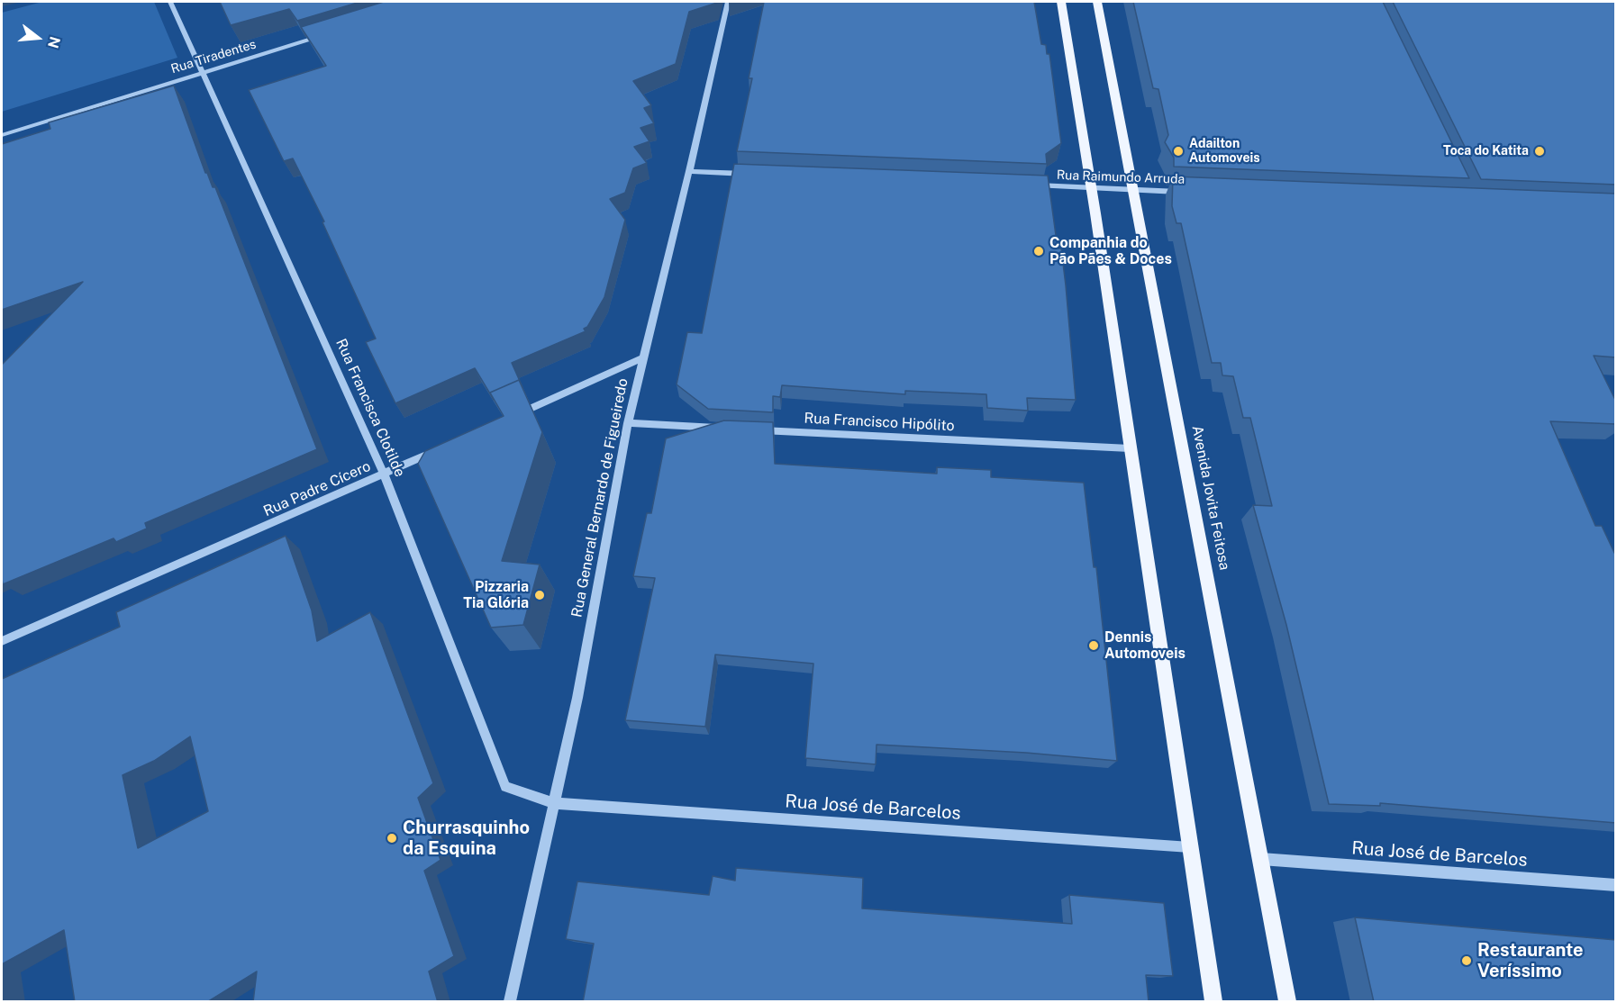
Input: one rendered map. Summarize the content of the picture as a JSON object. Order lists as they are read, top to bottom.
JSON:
{
  "streets": {
    "main road": ["Avenida Jovita Feitosa"],
    "street": [
      "Rua Tiradentes",
      "Rua Raimundo Arruda",
      "Rua Francisca Clotilde",
      "Rua Francisco Hipólito",
      "Rua Padre Cícero",
      "Rua General Bernardo de Figueiredo",
      "Rua José de Barcelos"
    ]
  },
  "crossings": [
    ["Rua Tiradentes", "Rua Francisca Clotilde"],
    ["Rua Raimundo Arruda", "Avenida Jovita Feitosa"],
    ["Rua Francisca Clotilde", "Rua Padre Cícero"],
    ["Rua Francisca Clotilde", "Rua General Bernardo de Figueiredo"],
    ["Rua Francisca Clotilde", "Rua José de Barcelos"],
    ["Rua General Bernardo de Figueiredo", "Rua José de Barcelos"],
    ["Avenida Jovita Feitosa", "Rua José de Barcelos"]
  ],
  "places": [
    "Adailton Automoveis",
    "Toca do Katita",
    "Companhia do Pão Pães & Doces",
    "Pizzaria Tia Glória",
    "Dennis Automoveis",
    "Churrasquinho da Esquina",
    "Restaurante Veríssimo"
  ],
  "north": "right"
}
